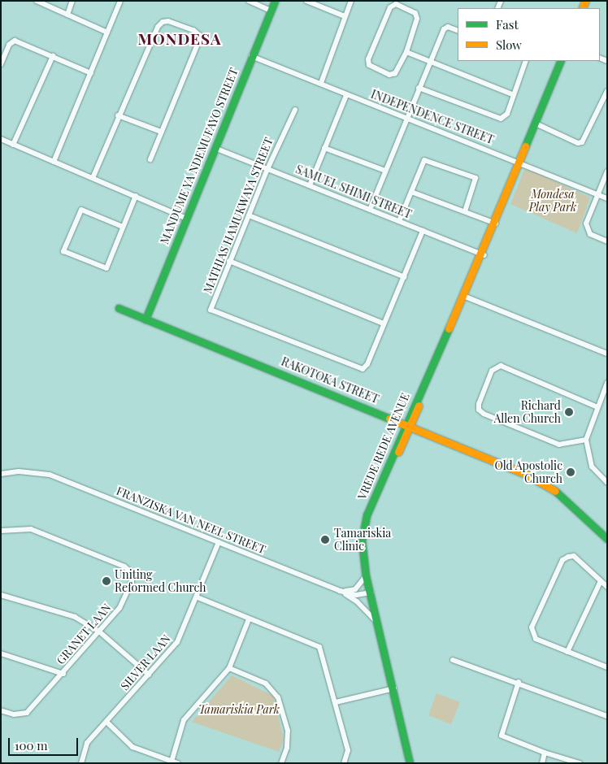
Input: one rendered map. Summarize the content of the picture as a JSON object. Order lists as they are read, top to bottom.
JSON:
{
  "streets": {
    "street": [
      "INDEPENDENCE STREET",
      "MANDUME YA NDEMUFAYO STREET",
      "SAMUEL SHIMI STREET",
      "MATHIAS HAMUKWAYA STREET",
      "RAKOTOKA STREET",
      "VREDE REDE AVENUE",
      "FRANZISKA VAN NEEL STREET",
      "GRANET LAAN",
      "SILVER LAAN"
    ]
  },
  "crossings": [
    ["INDEPENDENCE STREET", "MANDUME YA NDEMUFAYO STREET"],
    ["INDEPENDENCE STREET", "VREDE REDE AVENUE"],
    ["MANDUME YA NDEMUFAYO STREET", "SAMUEL SHIMI STREET"],
    ["MANDUME YA NDEMUFAYO STREET", "RAKOTOKA STREET"],
    ["SAMUEL SHIMI STREET", "MATHIAS HAMUKWAYA STREET"],
    ["SAMUEL SHIMI STREET", "VREDE REDE AVENUE"],
    ["RAKOTOKA STREET", "VREDE REDE AVENUE"],
    ["VREDE REDE AVENUE", "FRANZISKA VAN NEEL STREET"],
    ["FRANZISKA VAN NEEL STREET", "SILVER LAAN"]
  ],
  "districts": ["MONDESA"],
  "parks": ["Mondesa Play Park", "Tamariskia Park"],
  "places": [
    "Richard Allen Church",
    "Old Apostolic Church",
    "Tamariskia Clinic",
    "Uniting Reformed Church"
  ],
  "legend": ["Fast", "Slow"],
  "scale_bar": "100 m"
}
